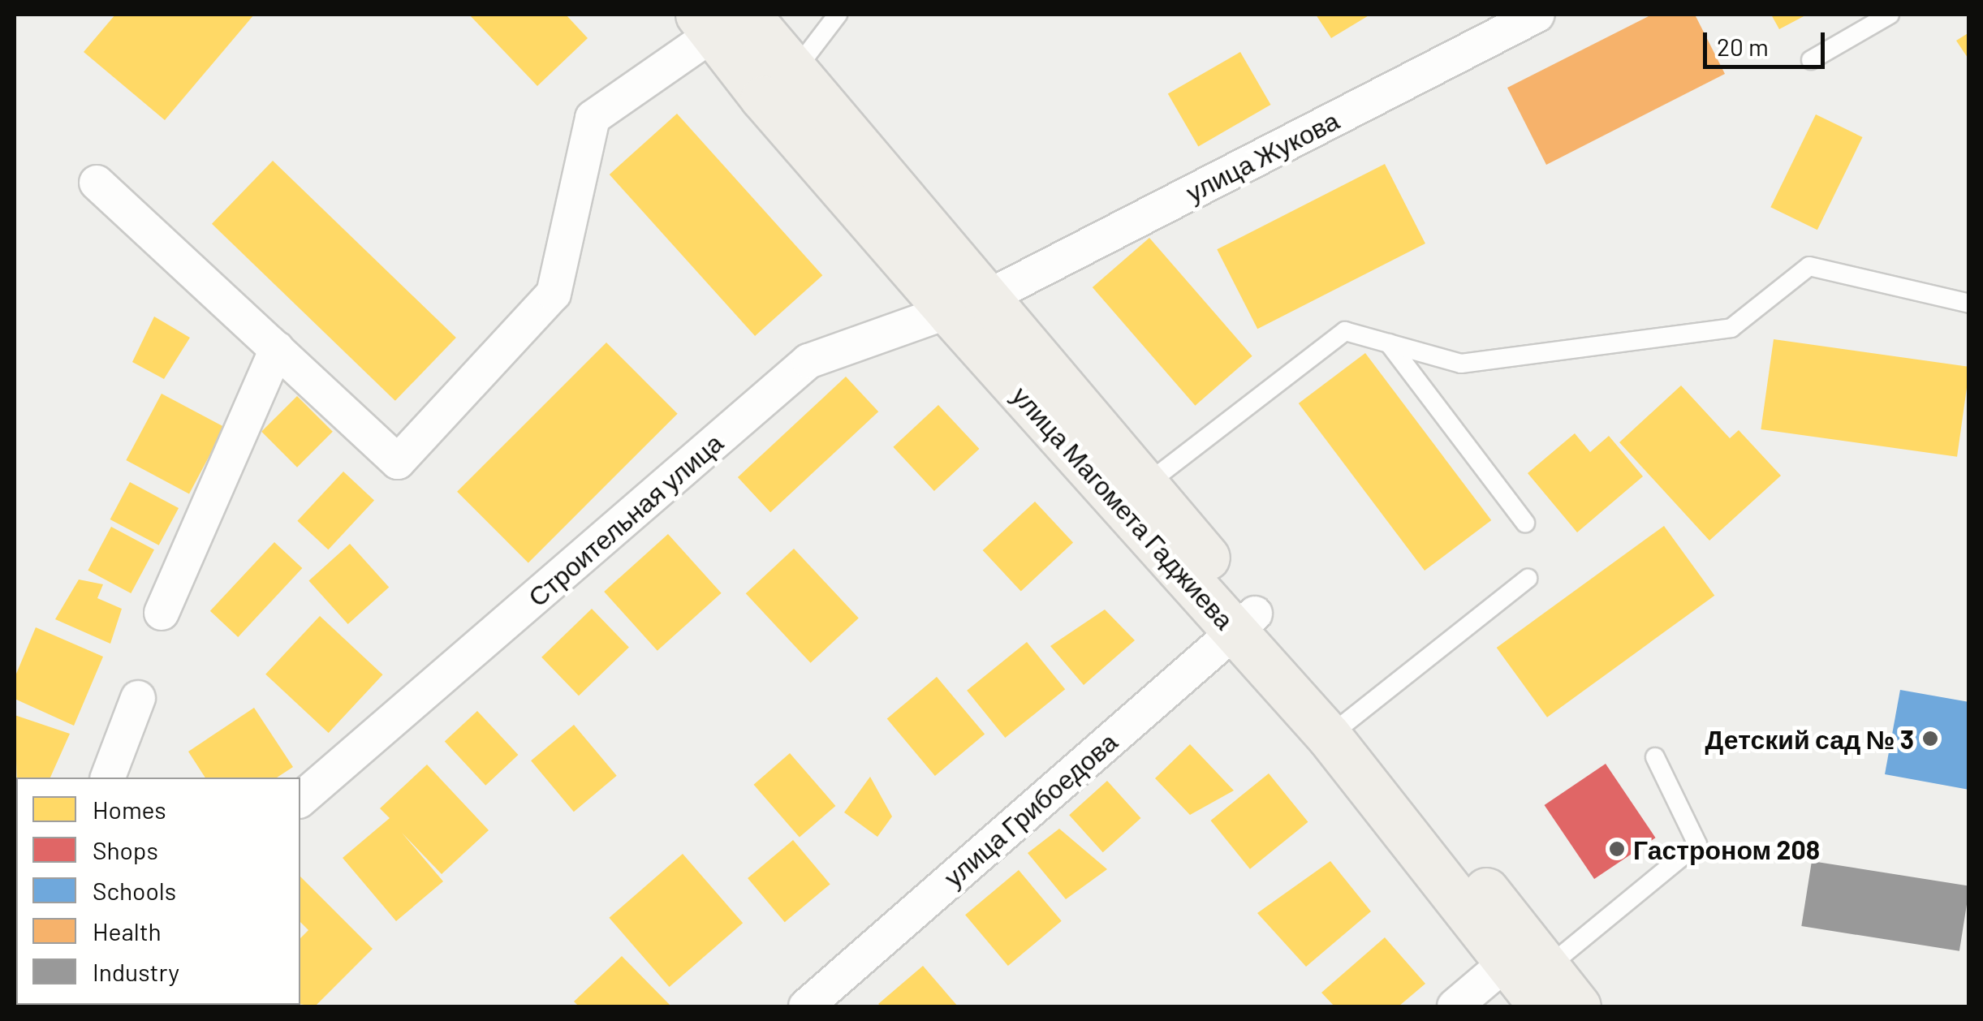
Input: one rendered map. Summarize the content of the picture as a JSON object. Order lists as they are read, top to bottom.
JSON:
{
  "streets": {
    "main road": ["улица Магомета Гаджиева"],
    "street": ["улица Жукова", "Строительная улица", "улица Грибоедова"]
  },
  "crossings": [
    ["улица Жукова", "улица Магомета Гаджиева"],
    ["улица Жукова", "Строительная улица"],
    ["улица Магомета Гаджиева", "Строительная улица"],
    ["улица Магомета Гаджиева", "улица Грибоедова"]
  ],
  "places": ["Детский сад № 3", "Гастроном 208"],
  "legend": [
    "Homes",
    "Shops",
    "Schools",
    "Health",
    "Industry"
  ],
  "scale_bar": "20 m"
}
